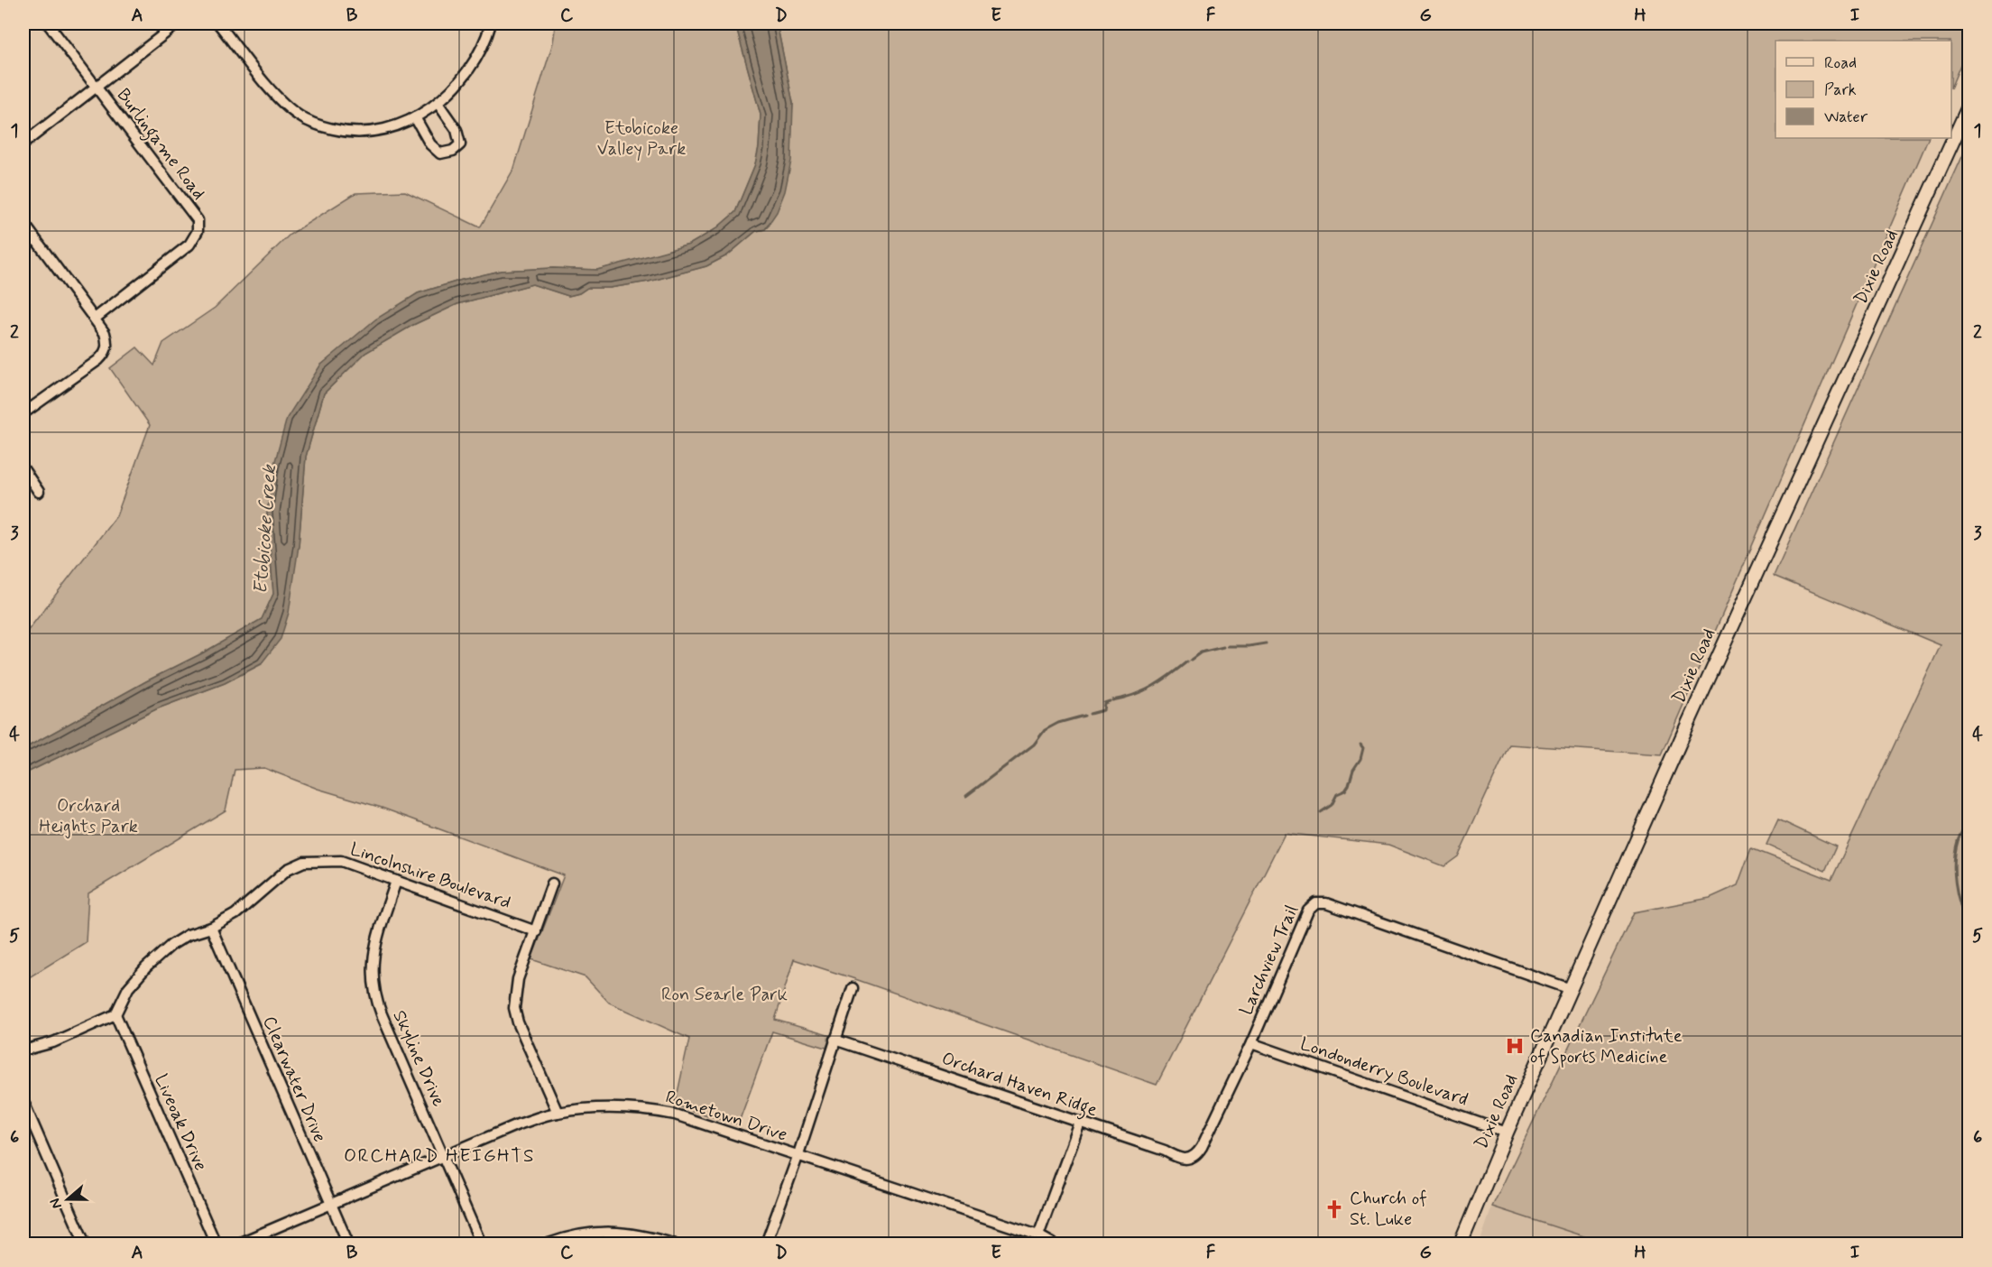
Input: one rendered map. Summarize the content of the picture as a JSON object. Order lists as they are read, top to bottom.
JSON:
{
  "streets": {
    "main road": ["Dixie Road"],
    "street": [
      "Burlingame Road",
      "Lincolnshire Boulevard",
      "Larchview Trail",
      "Skyline Drive",
      "Londonderry Boulevard",
      "Clearwater Drive",
      "Orchard Haven Ridge",
      "Rometown Drive",
      "Liveoak Drive"
    ]
  },
  "crossings": [
    ["Dixie Road", "Larchview Trail"],
    ["Dixie Road", "Londonderry Boulevard"],
    ["Lincolnshire Boulevard", "Skyline Drive"],
    ["Lincolnshire Boulevard", "Clearwater Drive"],
    ["Lincolnshire Boulevard", "Liveoak Drive"],
    ["Larchview Trail", "Londonderry Boulevard"],
    ["Larchview Trail", "Orchard Haven Ridge"],
    ["Skyline Drive", "Rometown Drive"],
    ["Clearwater Drive", "Rometown Drive"]
  ],
  "districts": ["ORCHARD HEIGHTS"],
  "water": ["Etobicoke Creek"],
  "parks": ["Etobicoke Valley Park", "Orchard Heights Park", "Ron Searle Park"],
  "places": {
    "hospital": ["Canadian Institute of Sports Medicine"],
    "church": ["Church of St. Luke"]
  },
  "legend": ["Road", "Park", "Water"],
  "north": "left",
  "grid": {
    "columns": [
      "A",
      "B",
      "C",
      "D",
      "E",
      "F",
      "G",
      "H",
      "I"
    ],
    "rows": [
      "1",
      "2",
      "3",
      "4",
      "5",
      "6"
    ]
  }
}
